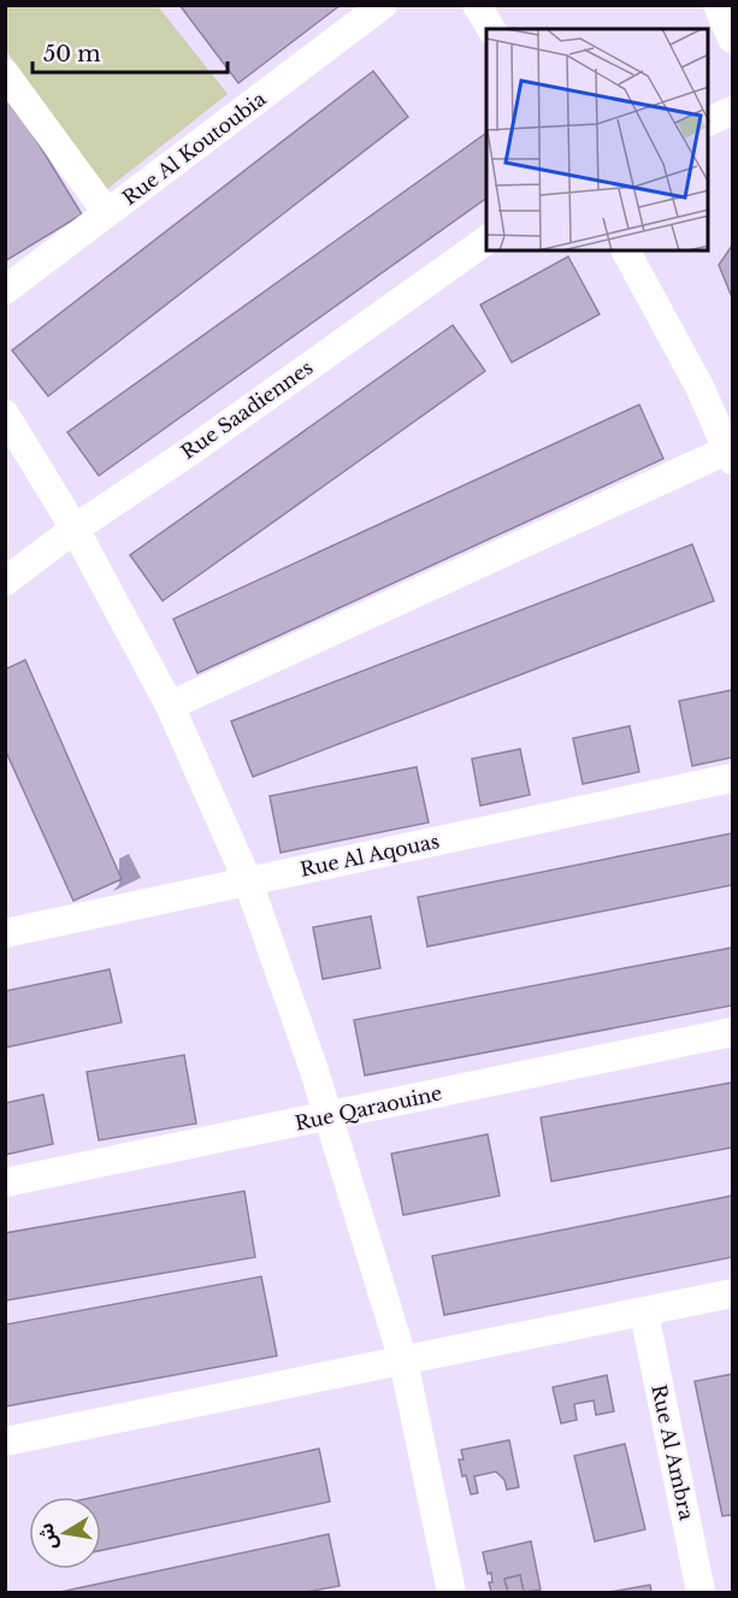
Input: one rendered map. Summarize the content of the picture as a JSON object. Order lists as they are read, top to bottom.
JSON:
{
  "streets": {
    "street": [
      "Rue Al Koutoubia",
      "Rue Saadiennes",
      "Rue Al Aqouas",
      "Rue Qaraouine",
      "Rue Al Ambra"
    ]
  },
  "scale_bar": "50 m",
  "north": "left"
}
